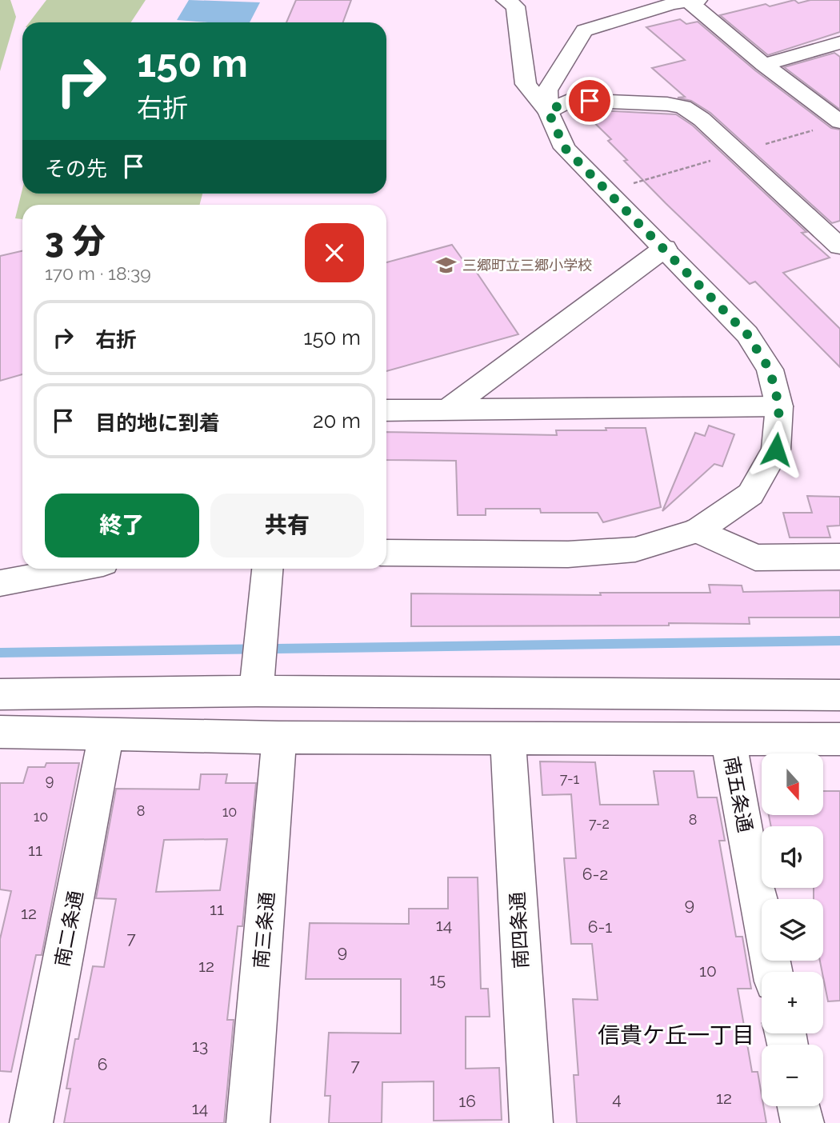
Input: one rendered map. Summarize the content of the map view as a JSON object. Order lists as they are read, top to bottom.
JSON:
{
  "streets": {
    "street": [
      "南五条通",
      "南二条通",
      "南三条通",
      "南四条通"
    ]
  },
  "districts": ["信貴ケ丘一丁目"],
  "places": {
    "school or university": ["三郷町立三郷小学校"]
  },
  "house_numbers": [
    "7-1",
    "9",
    "8",
    "10",
    "10",
    "8",
    "7-2",
    "11",
    "6-2",
    "9",
    "11",
    "12",
    "14",
    "6-1",
    "7",
    "9",
    "12",
    "10",
    "15",
    "13",
    "6",
    "7",
    "12",
    "4",
    "16",
    "14"
  ],
  "north": "bottom",
  "page": {
    "turn": ["150 m", "右折"],
    "then": "その先",
    "heading": ["3 分", "170 m · 18:39"],
    "list": [
      {
        "name": "右折",
        "value": "150 m"
      },
      {
        "name": "目的地に到着",
        "value": "20 m"
      }
    ],
    "buttons": ["終了", "共有"],
    "map_buttons": ["+", "−"]
  }
}
